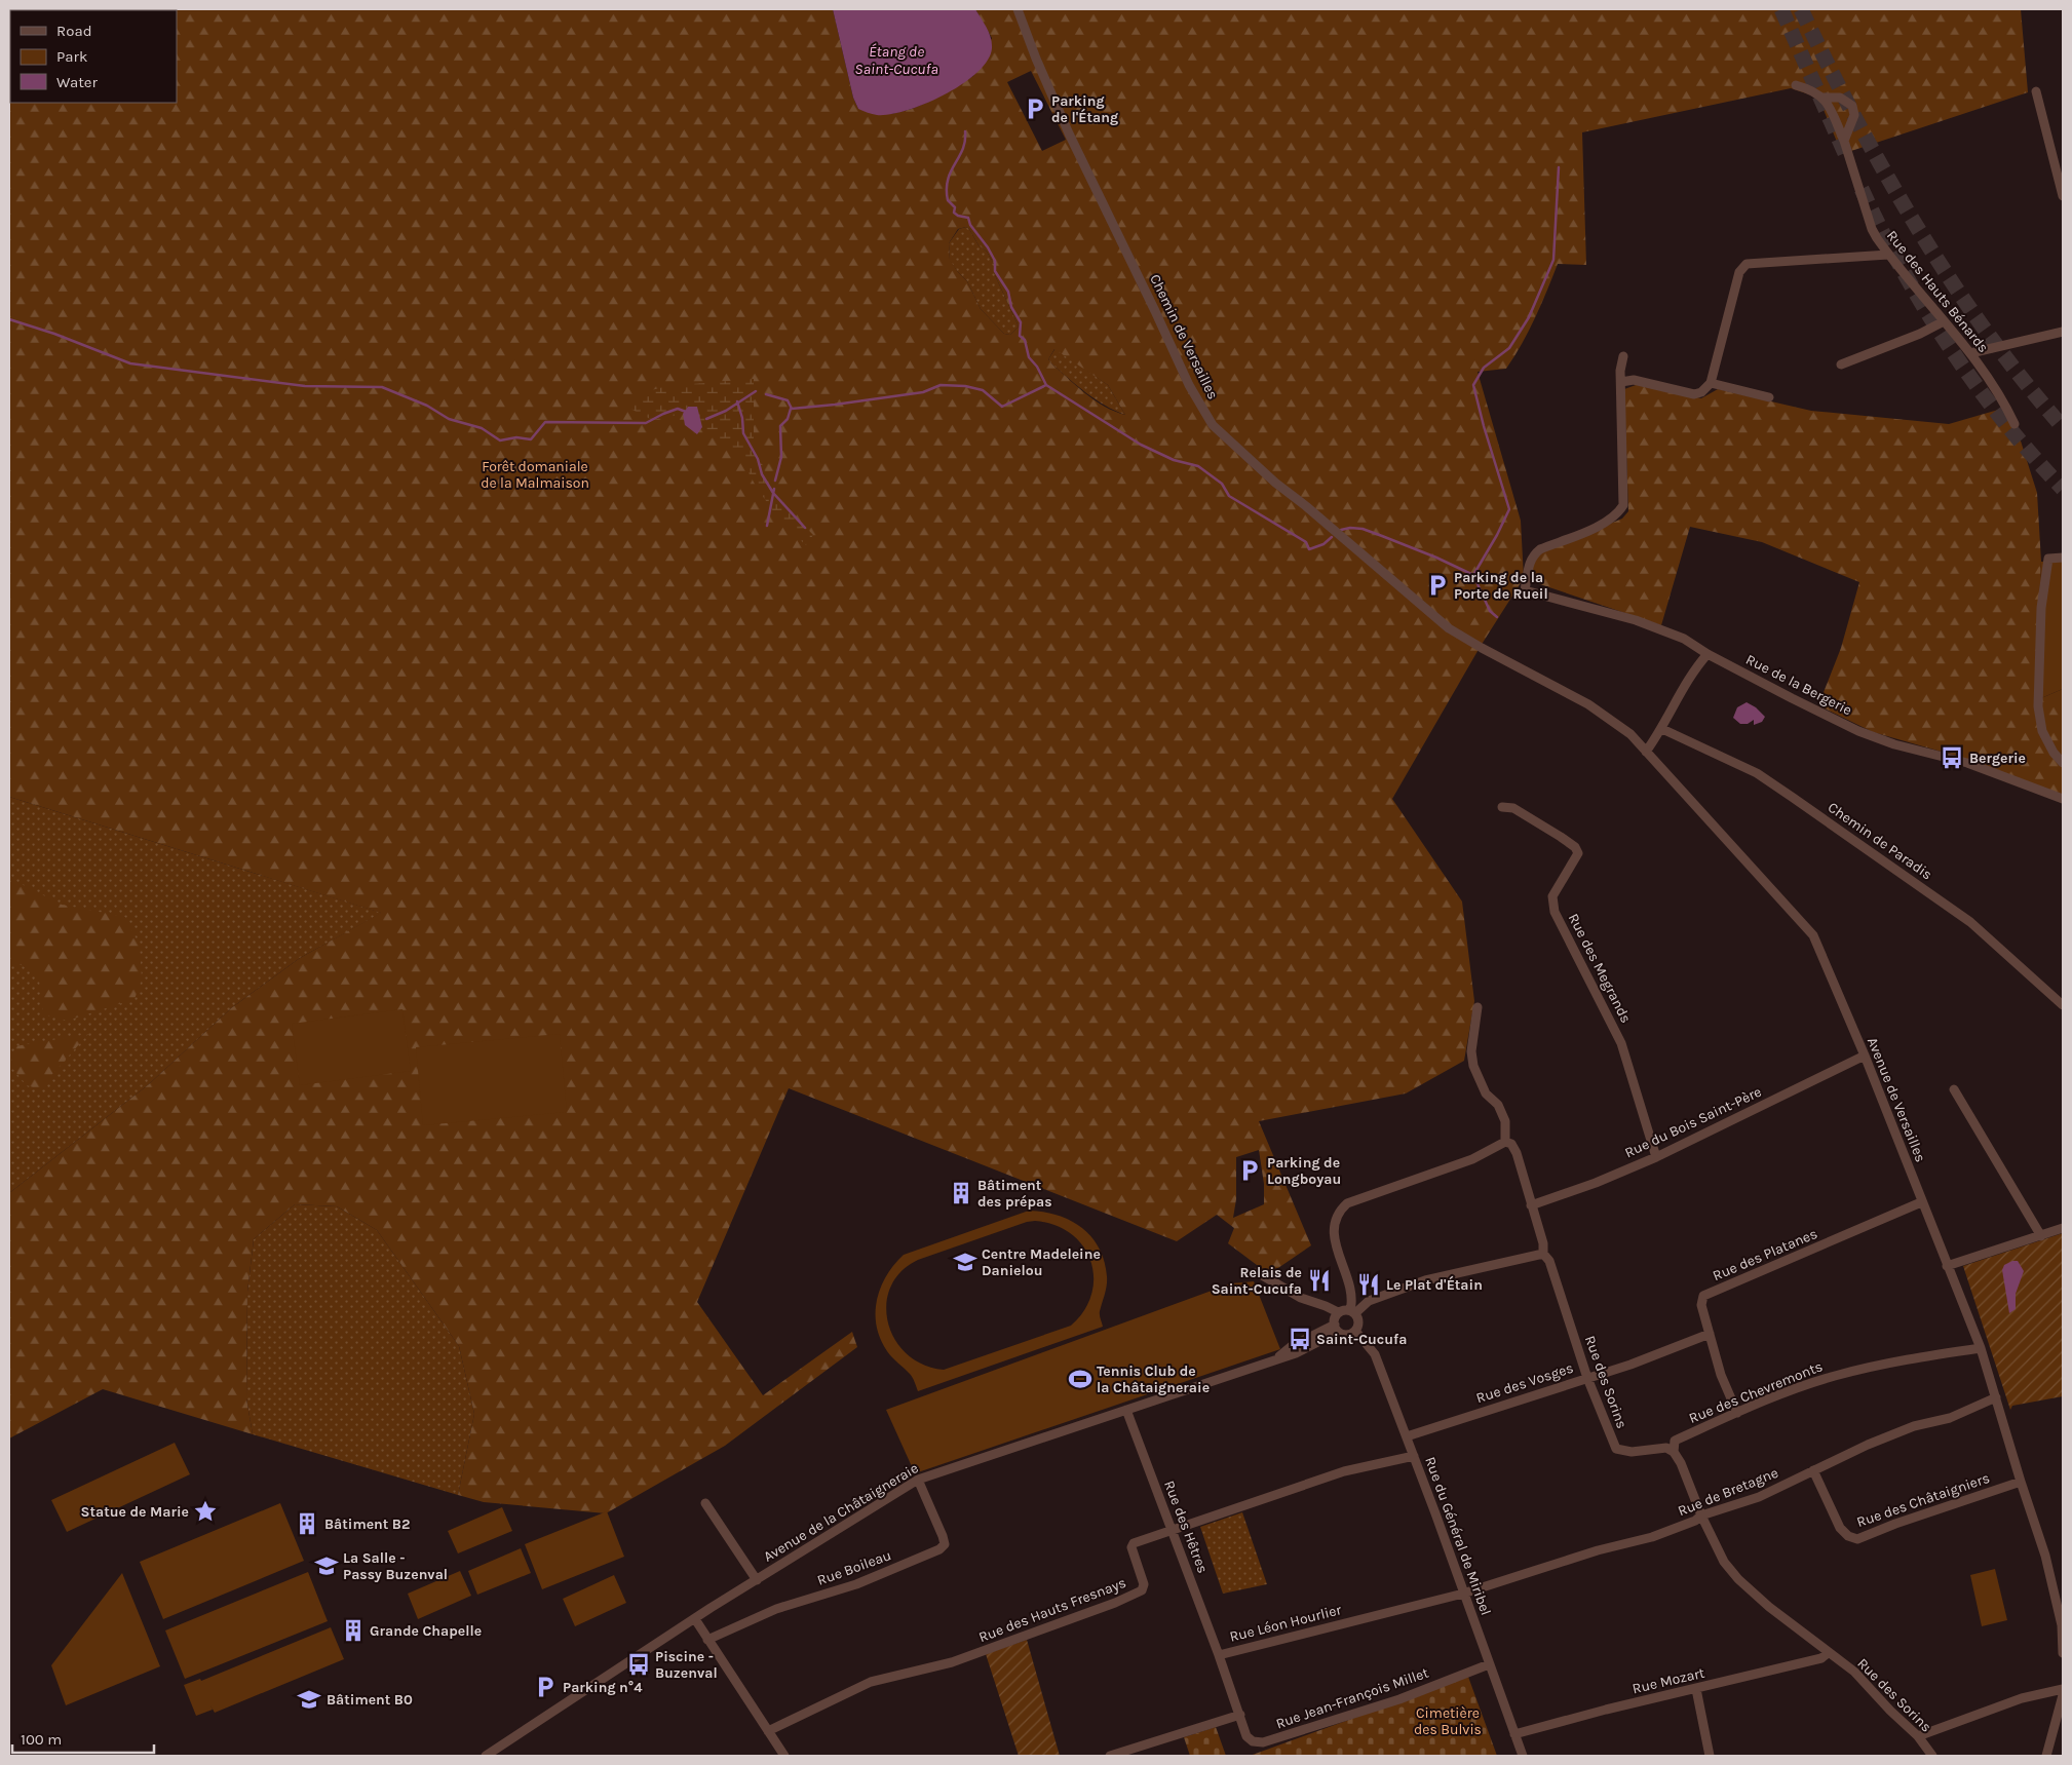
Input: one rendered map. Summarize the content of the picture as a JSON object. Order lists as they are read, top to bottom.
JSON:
{
  "streets": {
    "street": [
      "Rue des Hauts Bénards",
      "Chemin de Versailles",
      "Rue de la Bergerie",
      "Chemin de Paradis",
      "Rue des Megrands",
      "Avenue de Versailles",
      "Rue du Bois Saint-Père",
      "Rue des Platanes",
      "Rue des Sorins",
      "Rue des Vosges",
      "Rue des Chevremonts",
      "Rue de Bretagne",
      "Rue des Châtaigniers",
      "Avenue de la Châtaigneraie",
      "Rue des Hêtres",
      "Rue du Général de Miribel",
      "Rue Boileau",
      "Rue des Hauts Fresnays",
      "Rue Léon Hourlier",
      "Rue Mozart",
      "Rue Jean-François Millet"
    ]
  },
  "crossings": [
    ["Chemin de Versailles", "Avenue de Versailles"],
    ["Rue des Megrands", "Rue du Bois Saint-Père"],
    ["Avenue de Versailles", "Rue du Bois Saint-Père"],
    ["Avenue de Versailles", "Rue des Platanes"],
    ["Avenue de Versailles", "Rue des Chevremonts"],
    ["Avenue de Versailles", "Rue de Bretagne"],
    ["Avenue de Versailles", "Rue des Châtaigniers"],
    ["Rue du Bois Saint-Père", "Rue des Sorins"],
    ["Rue des Platanes", "Rue des Vosges"],
    ["Rue des Platanes", "Rue des Chevremonts"],
    ["Rue des Sorins", "Rue des Vosges"],
    ["Rue des Sorins", "Rue des Chevremonts"],
    ["Rue des Sorins", "Rue de Bretagne"],
    ["Rue des Sorins", "Rue Mozart"],
    ["Rue des Vosges", "Rue du Général de Miribel"],
    ["Rue de Bretagne", "Rue des Châtaigniers"],
    ["Rue de Bretagne", "Rue du Général de Miribel"],
    ["Rue de Bretagne", "Rue Léon Hourlier"],
    ["Avenue de la Châtaigneraie", "Rue des Hêtres"],
    ["Avenue de la Châtaigneraie", "Rue du Général de Miribel"],
    ["Avenue de la Châtaigneraie", "Rue Boileau"],
    ["Rue des Hêtres", "Rue des Hauts Fresnays"],
    ["Rue des Hêtres", "Rue Léon Hourlier"],
    ["Rue du Général de Miribel", "Rue des Hauts Fresnays"],
    ["Rue du Général de Miribel", "Rue Léon Hourlier"],
    ["Rue du Général de Miribel", "Rue Mozart"],
    ["Rue du Général de Miribel", "Rue Jean-François Millet"],
    ["Rue Léon Hourlier", "Rue Jean-François Millet"]
  ],
  "water": ["Étang de Saint-Cucufa"],
  "parks": ["Forêt domaniale de la Malmaison", "Cimetière des Bulvis"],
  "places": {
    "parking": [
      "Parking de l'Étang",
      "Parking de la Porte de Rueil",
      "Parking de Longboyau",
      "Parking n°4"
    ],
    "bus stop": ["Bergerie", "Saint-Cucufa", "Piscine - Buzenval"],
    "building": ["Bâtiment des prépas", "Bâtiment B2", "Grande Chapelle"],
    "school or university": ["Centre Madeleine Danielou", "La Salle - Passy Buzenval", "Bâtiment B0"],
    "restaurant": ["Relais de Saint-Cucufa", "Le Plat d'Étain"],
    "sports": ["Tennis Club de la Châtaigneraie"],
    "place": ["Statue de Marie"]
  },
  "legend": ["Road", "Park", "Water"],
  "scale_bar": "100 m"
}
